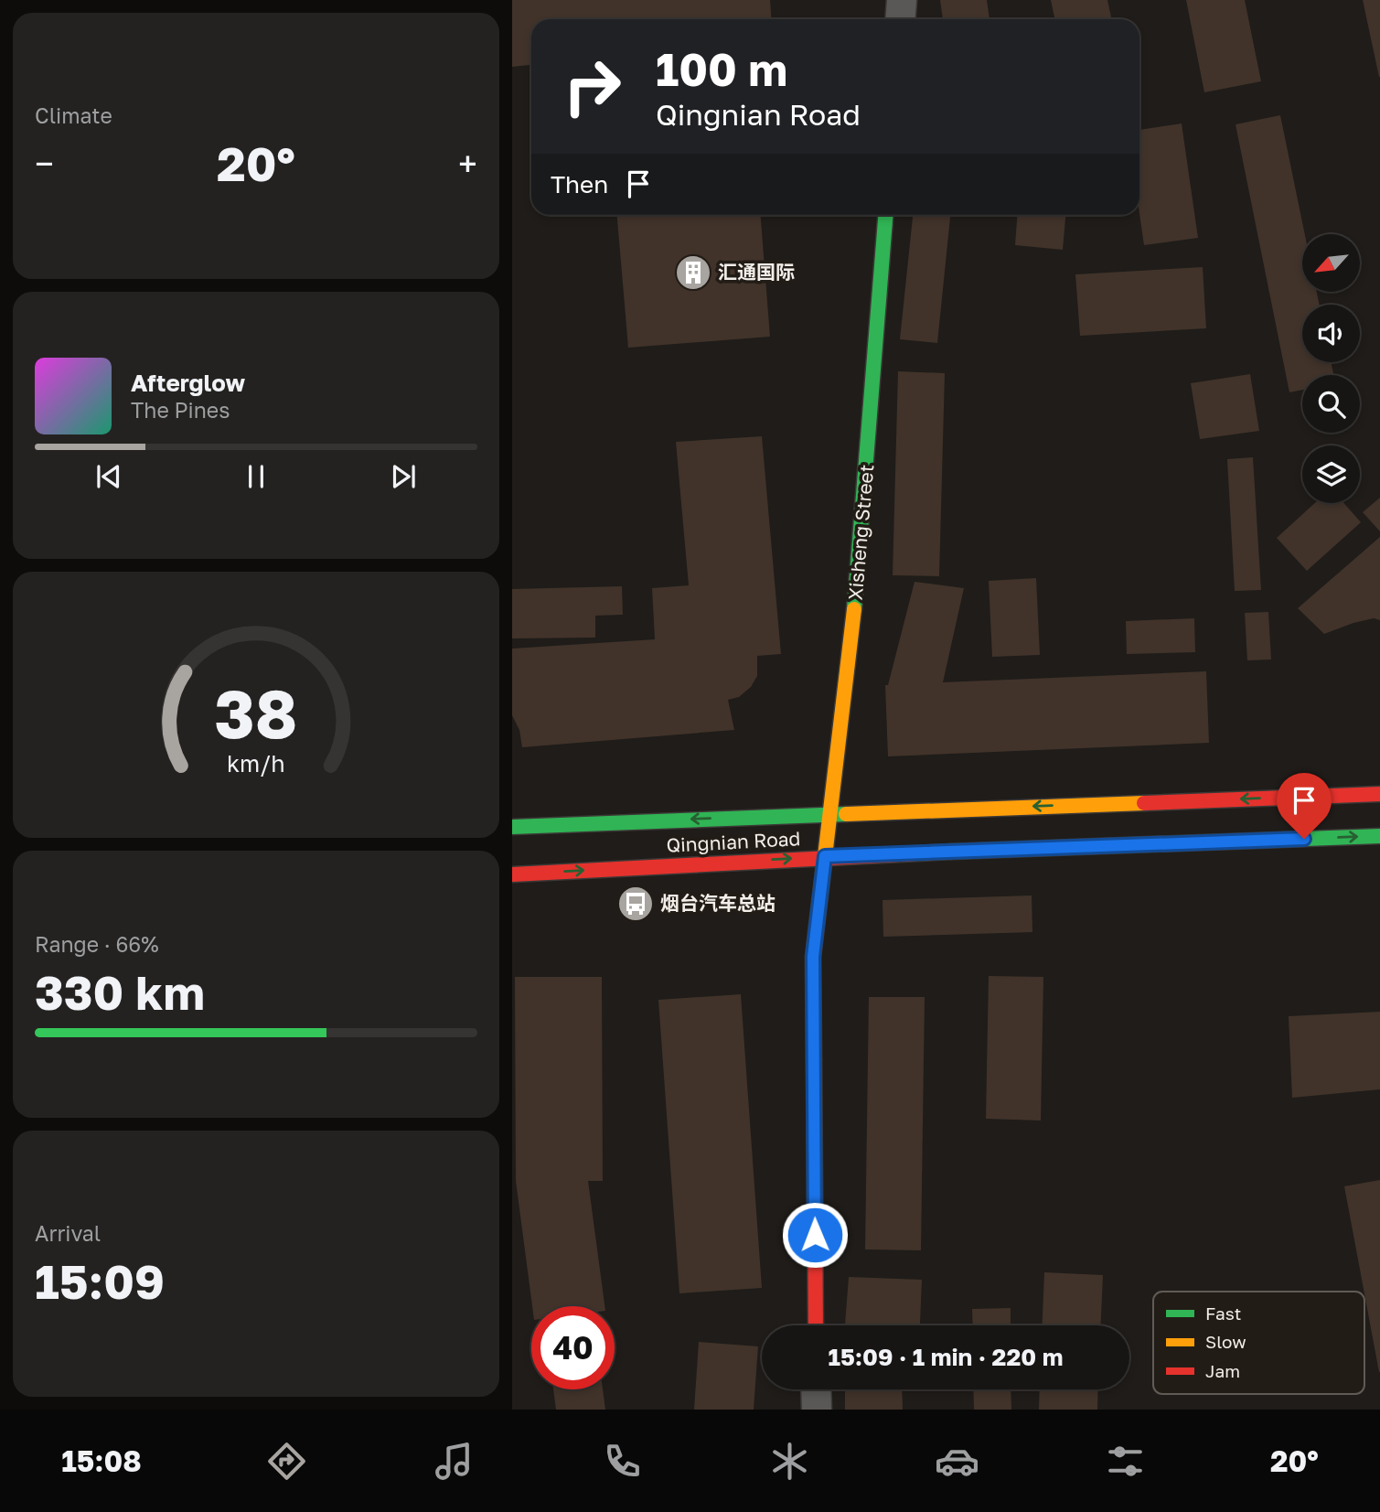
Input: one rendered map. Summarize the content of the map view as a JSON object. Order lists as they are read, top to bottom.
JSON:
{
  "streets": {
    "main road": ["Xisheng Street", "Qingnian Road"]
  },
  "crossings": [
    ["Xisheng Street", "Qingnian Road"]
  ],
  "places": {
    "building": ["汇通国际"],
    "bus stop": ["烟台汽车总站"]
  },
  "legend": ["Fast", "Slow", "Jam"],
  "north": "bottom left",
  "page": {
    "tile": [
      "Climate",
      ["Range · 66%", "330 km"],
      ["Arrival", "15:09"]
    ],
    "turn": ["100 m", "Qingnian Road"],
    "heat": ["−", "20°", "+"],
    "then": "Then",
    "song": ["Afterglow", "The Pines"],
    "limit": "40",
    "trip": "15:09 · 1 min · 220 m",
    "tabs": ["15:08", "20°"],
    "gauge": ["38", "km/h"]
  }
}
